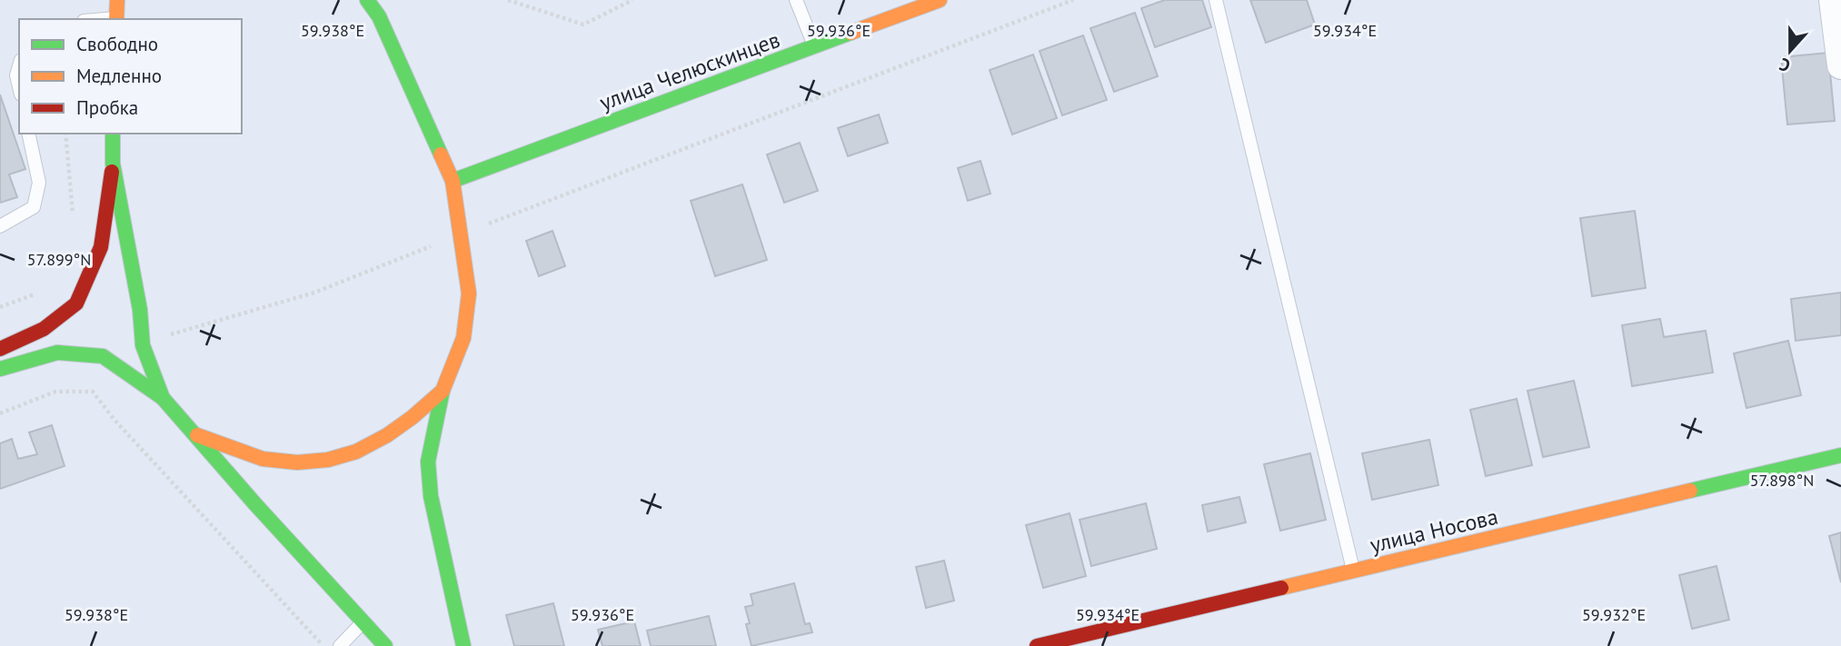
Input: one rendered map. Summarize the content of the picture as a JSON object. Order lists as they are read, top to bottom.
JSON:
{
  "streets": {
    "main road": ["улица Челюскинцев", "улица Носова"]
  },
  "legend": ["Свободно", "Медленно", "Пробка"],
  "north": "bottom",
  "coordinates": [
    "59.938°E",
    "59.934°E",
    "59.936°E",
    "57.899°N",
    "57.898°N",
    "59.932°E"
  ]
}
